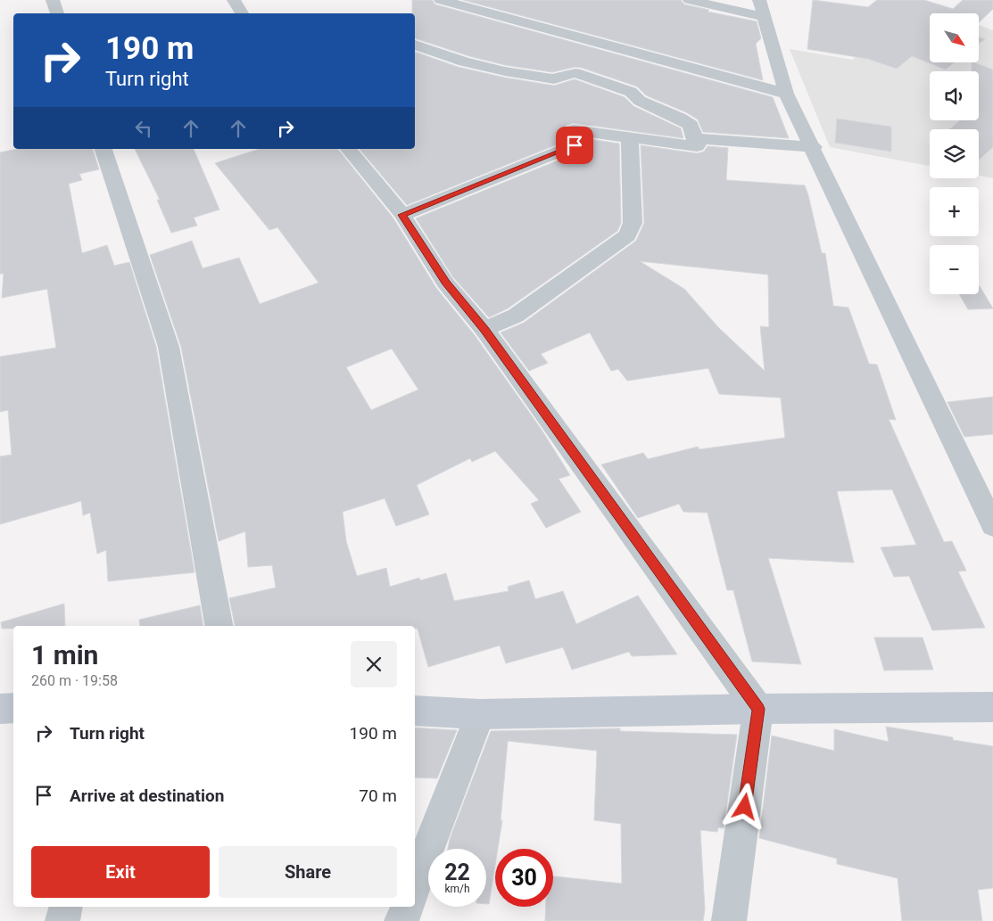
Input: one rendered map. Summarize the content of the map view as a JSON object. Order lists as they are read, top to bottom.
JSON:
{
  "north": "bottom right",
  "page": {
    "map_buttons": ["+", "−"],
    "turn": ["190 m", "Turn right"],
    "heading": ["1 min", "260 m · 19:58"],
    "list": [
      {
        "name": "Turn right",
        "value": "190 m"
      },
      {
        "name": "Arrive at destination",
        "value": "70 m"
      }
    ],
    "buttons": ["Exit", "Share"],
    "speed": "22 km/h",
    "limit": "30"
  }
}
